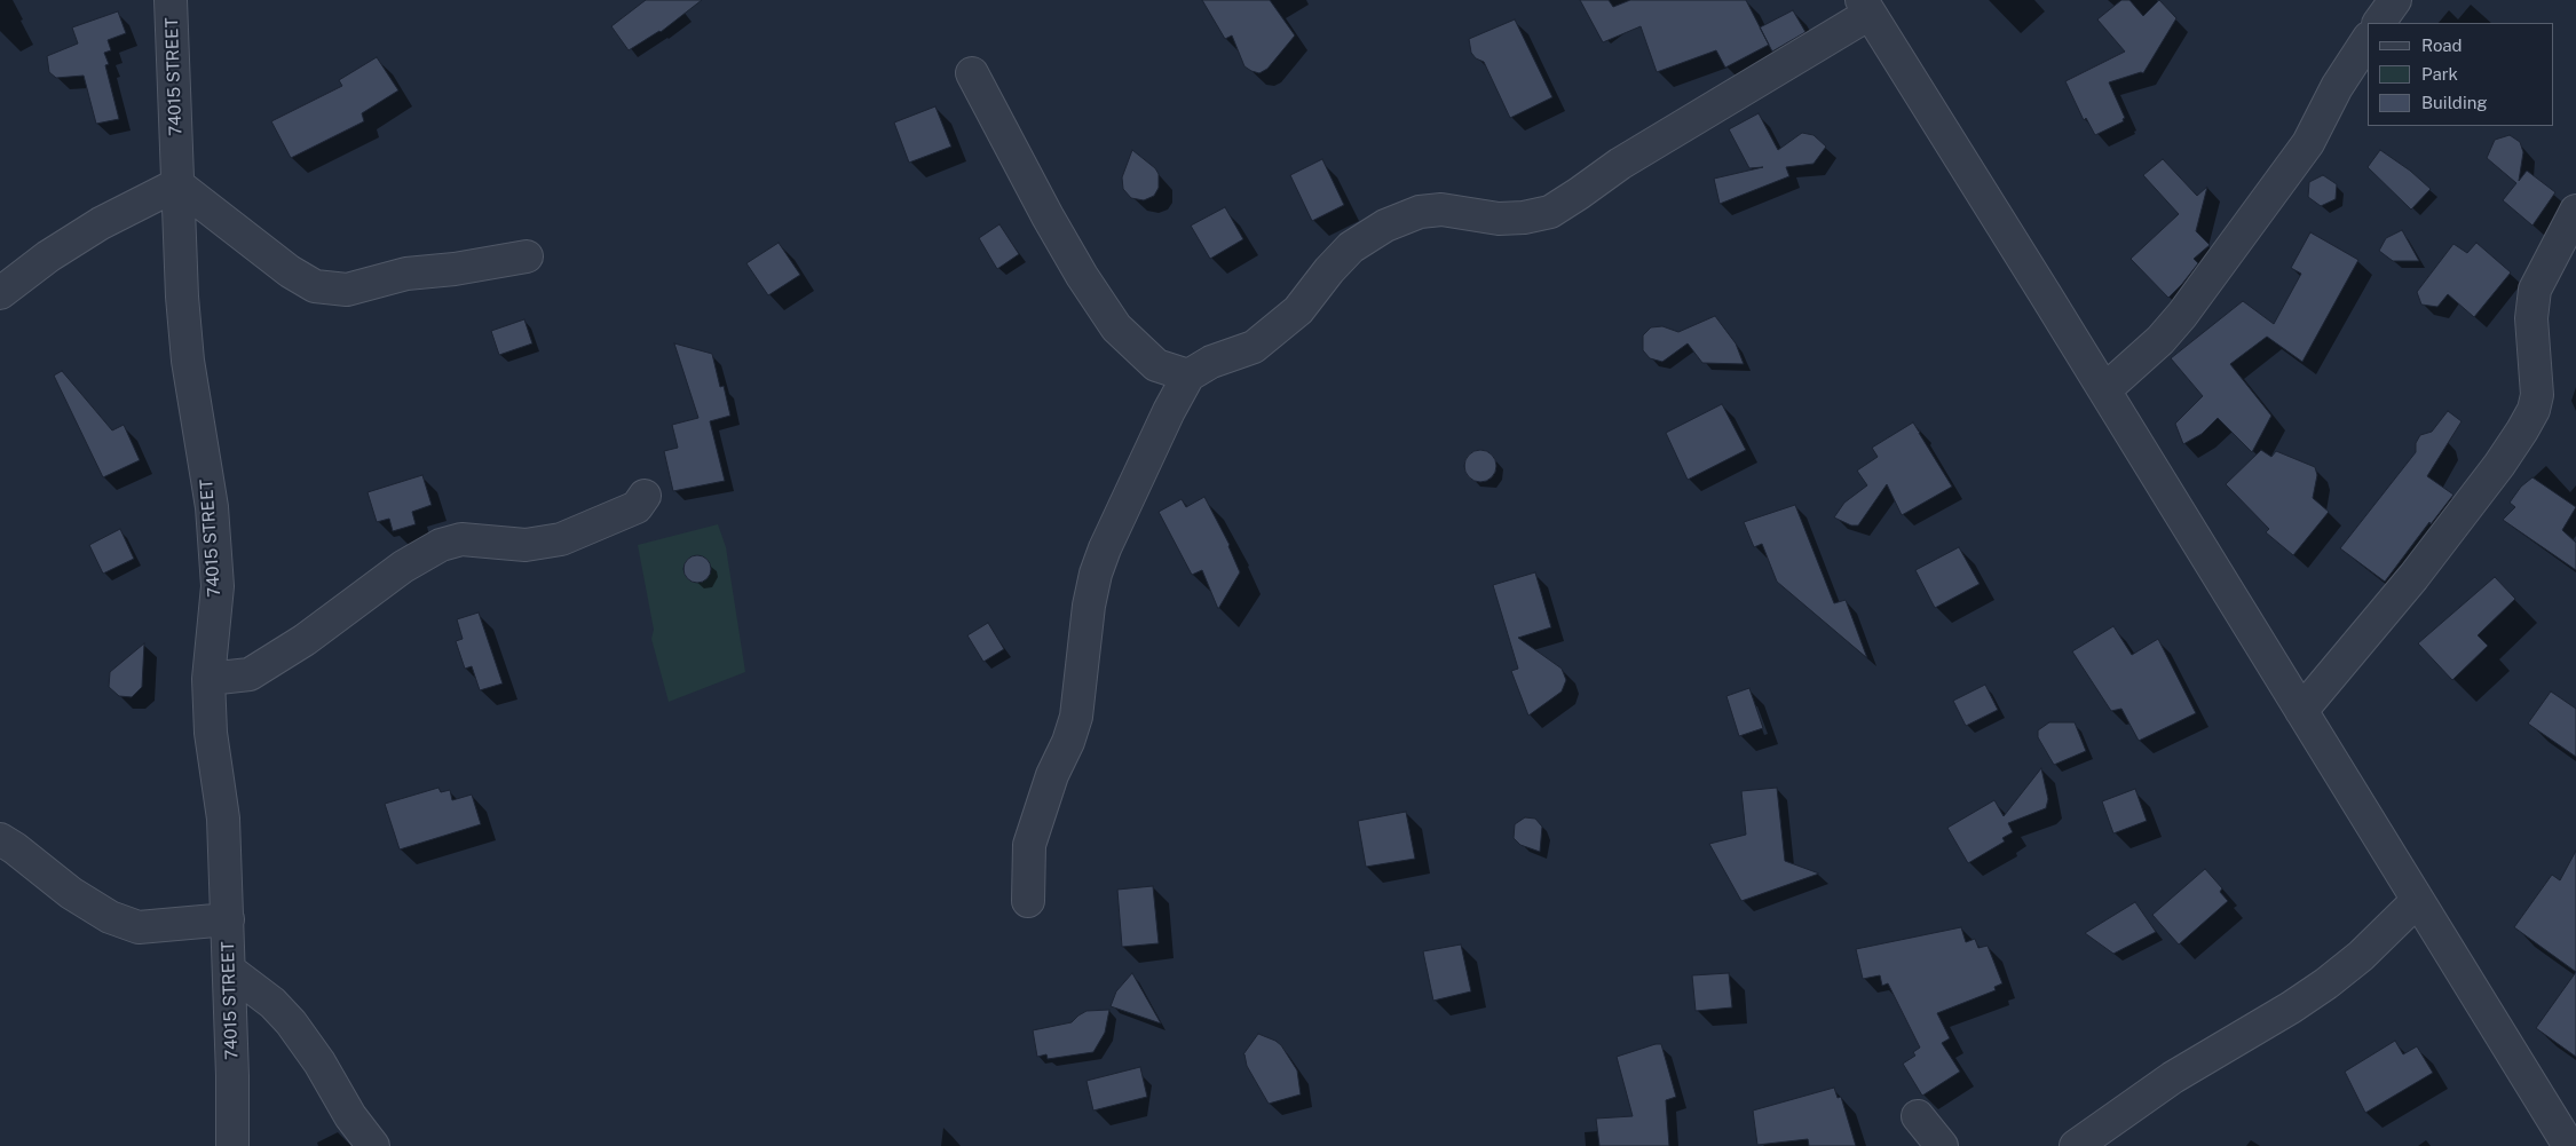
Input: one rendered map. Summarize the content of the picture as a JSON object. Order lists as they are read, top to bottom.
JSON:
{
  "streets": {
    "street": ["74015 STREET"]
  },
  "legend": ["Road", "Park", "Building"]
}
